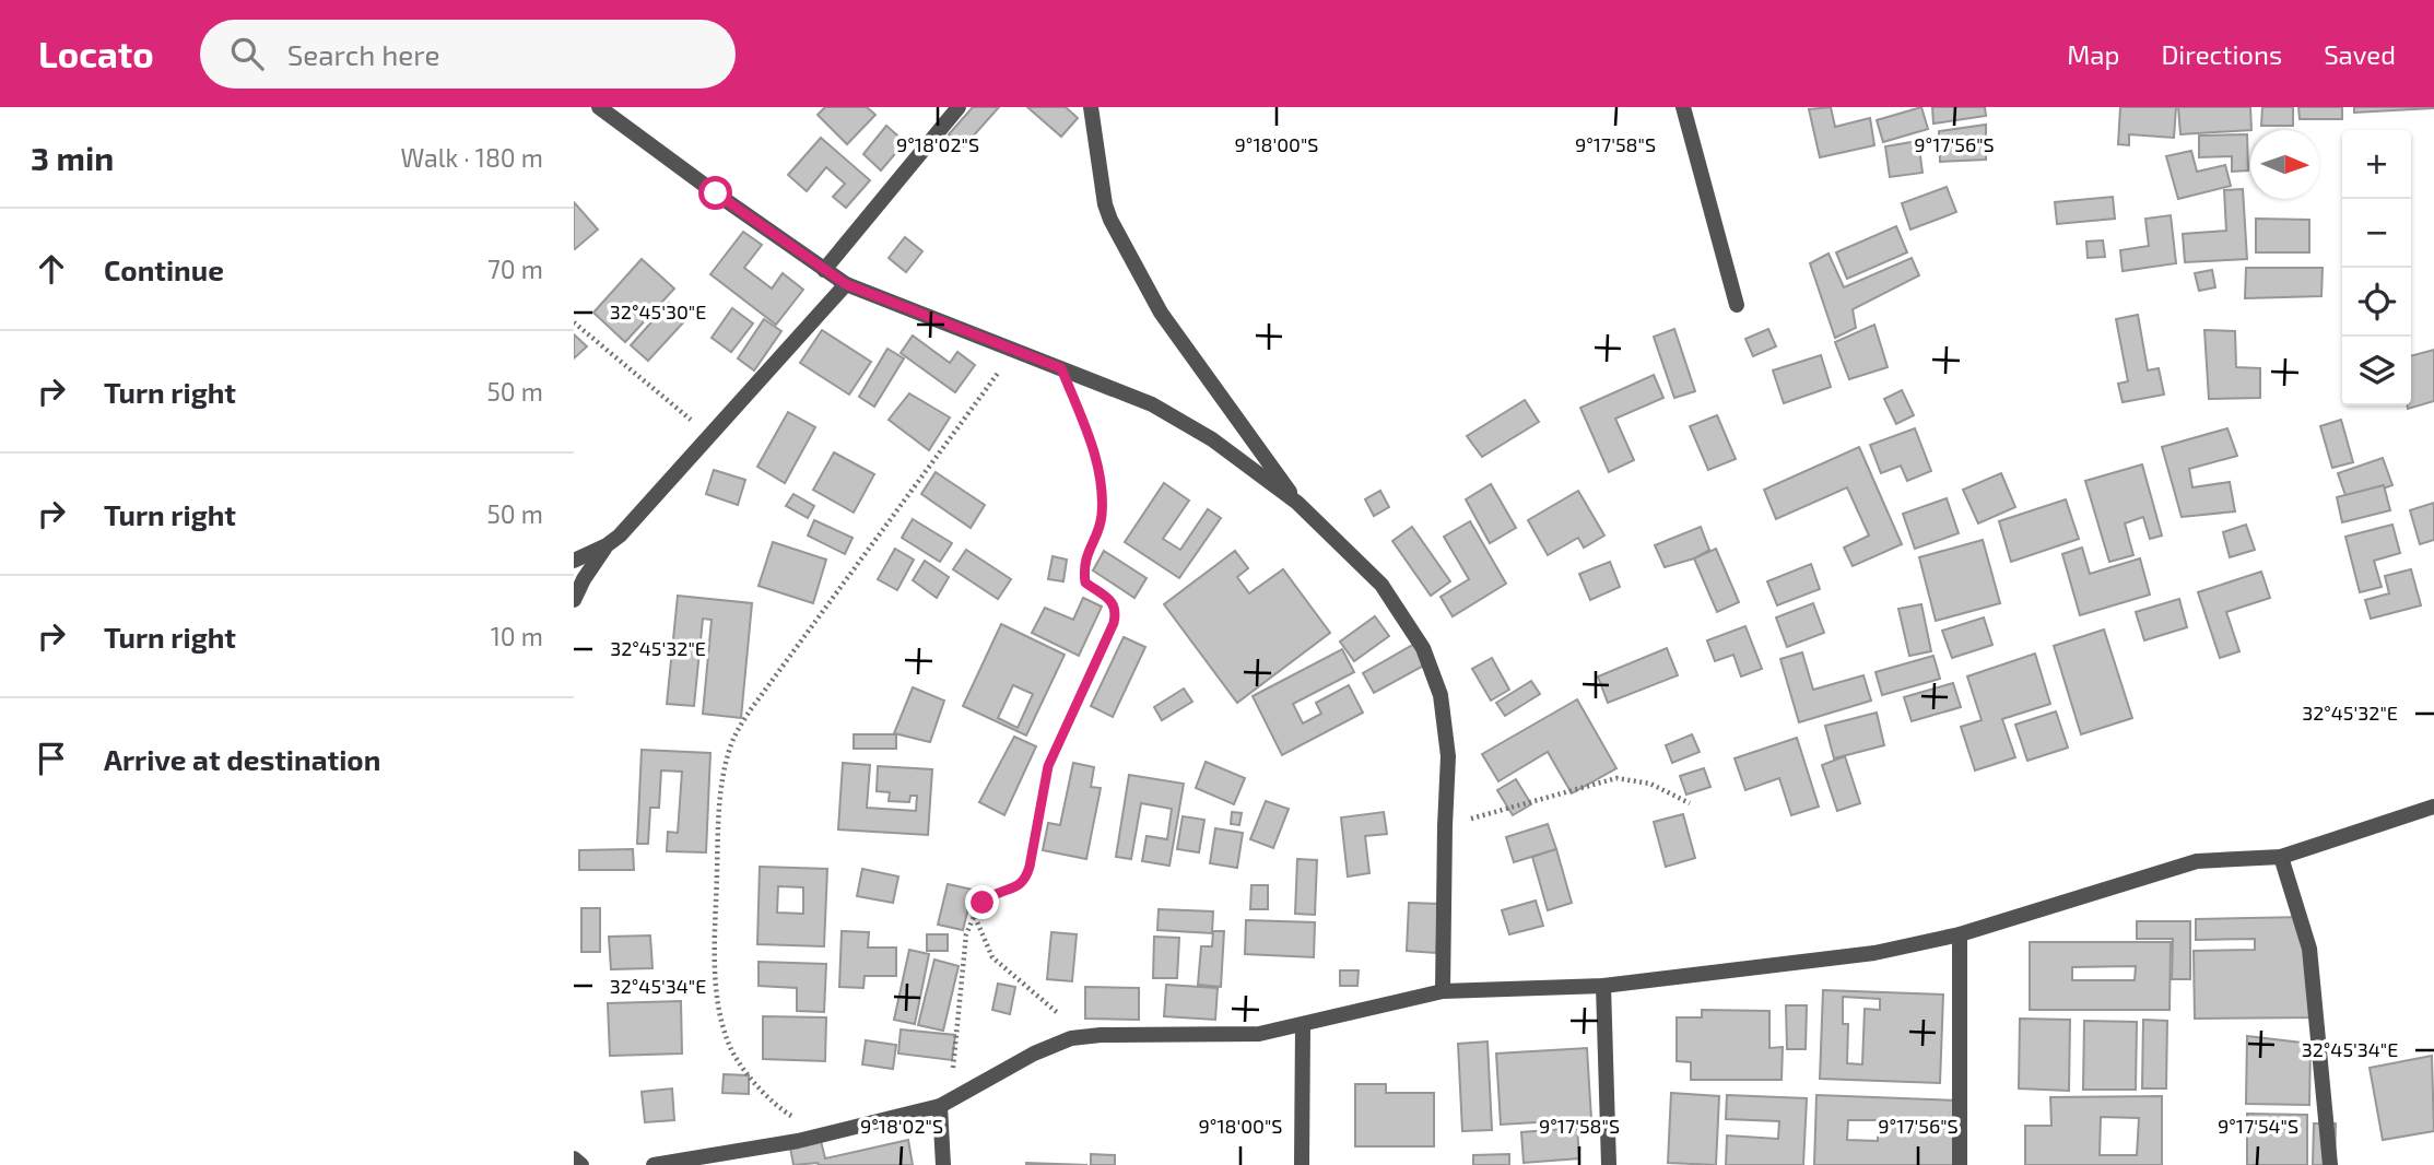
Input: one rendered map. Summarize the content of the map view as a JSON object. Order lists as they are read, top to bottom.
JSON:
{
  "north": "right",
  "page": {
    "header": "Locato",
    "search": "Search here",
    "nav": ["Map", "Directions", "Saved"],
    "heading": ["3 min", "Walk · 180 m"],
    "map_buttons": ["+", "−"],
    "list": [
      ["Continue", "70 m"],
      ["Turn right", "50 m"],
      ["Turn right", "50 m"],
      ["Turn right", "10 m"],
      "Arrive at destination"
    ]
  },
  "coordinates": [
    "9°18'02\"S",
    "9°18'00\"S",
    "9°17'58\"S",
    "9°17'56\"S",
    "32°45'30\"E",
    "32°45'32\"E",
    "32°45'34\"E",
    "9°17'54\"S"
  ]
}
